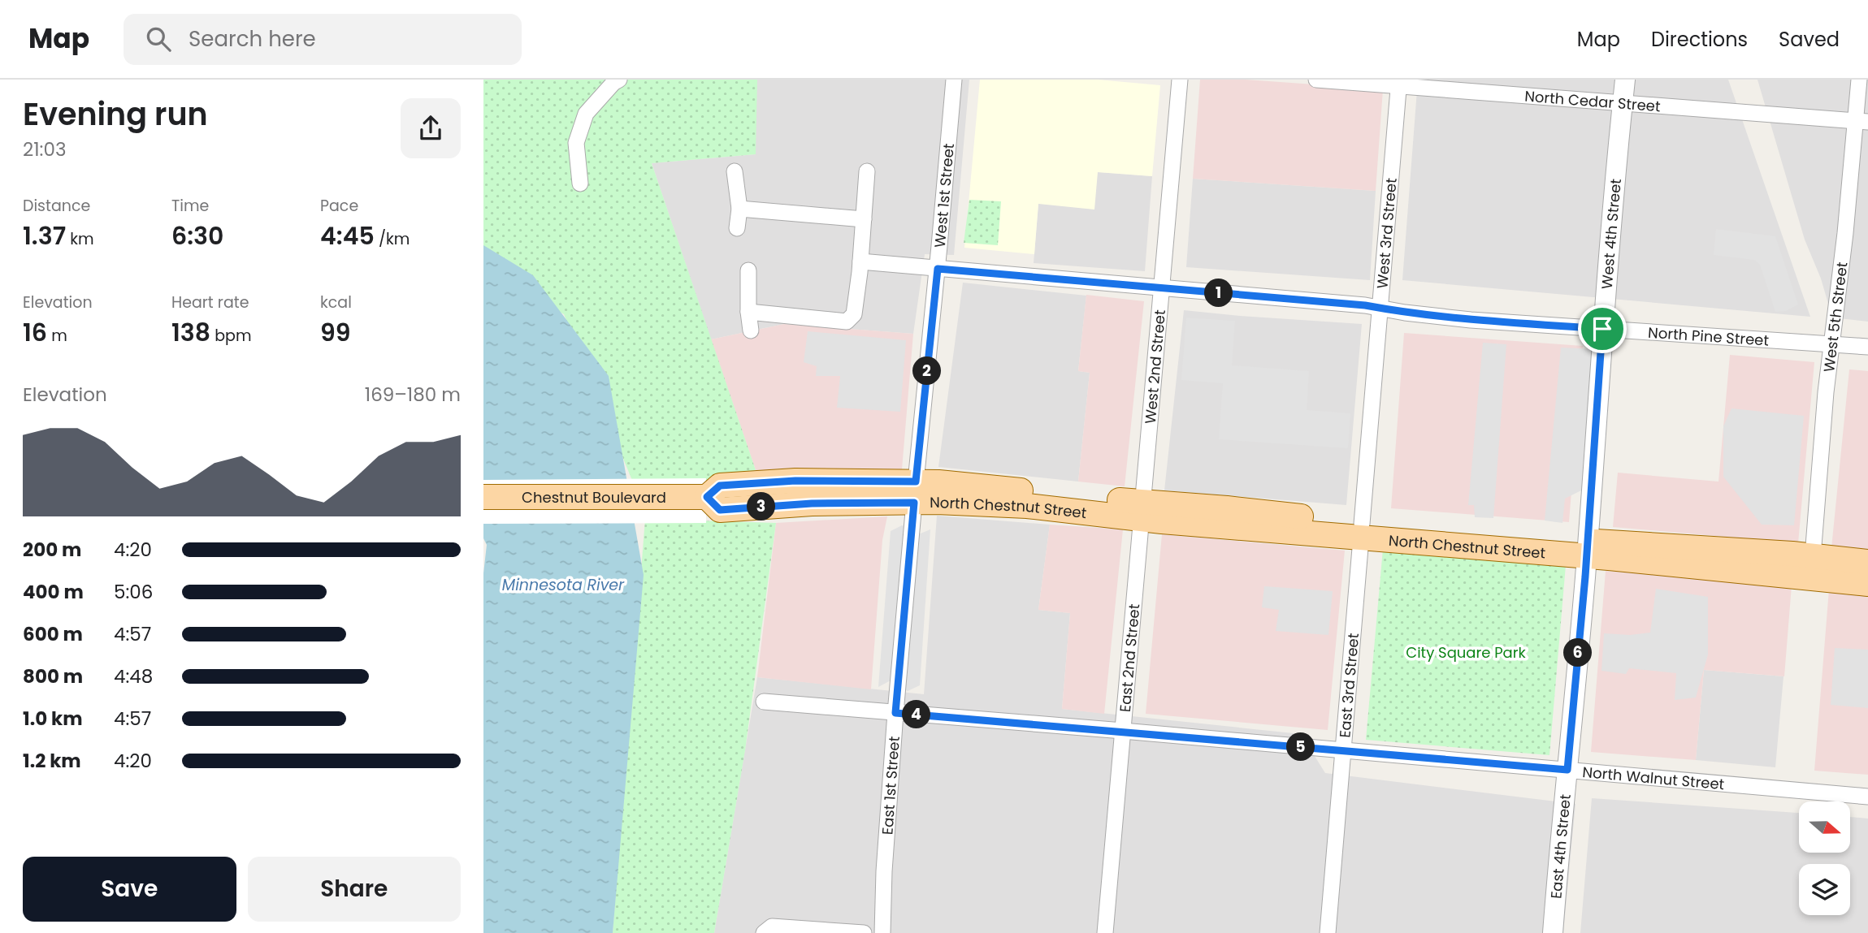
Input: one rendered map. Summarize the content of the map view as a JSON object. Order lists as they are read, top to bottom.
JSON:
{
  "streets": {
    "main road": ["Chestnut Boulevard", "North Chestnut Street"],
    "street": [
      "North Cedar Street",
      "West 1st Street",
      "West 4th Street",
      "West 3rd Street",
      "West 5th Street",
      "North Pine Street",
      "West 2nd Street",
      "East 2nd Street",
      "East 3rd Street",
      "North Walnut Street",
      "East 1st Street",
      "East 4th Street"
    ]
  },
  "crossings": [
    ["North Cedar Street", "West 4th Street"],
    ["North Cedar Street", "West 3rd Street"],
    ["North Cedar Street", "West 5th Street"],
    ["West 1st Street", "North Pine Street"],
    ["West 1st Street", "North Chestnut Street"],
    ["West 1st Street", "East 1st Street"],
    ["West 4th Street", "North Pine Street"],
    ["West 4th Street", "North Chestnut Street"],
    ["West 4th Street", "East 4th Street"],
    ["West 3rd Street", "North Pine Street"],
    ["West 3rd Street", "North Chestnut Street"],
    ["West 3rd Street", "East 3rd Street"],
    ["West 5th Street", "North Pine Street"],
    ["West 5th Street", "North Chestnut Street"],
    ["North Pine Street", "West 2nd Street"],
    ["West 2nd Street", "North Chestnut Street"],
    ["West 2nd Street", "East 2nd Street"],
    ["Chestnut Boulevard", "North Chestnut Street"],
    ["North Chestnut Street", "East 2nd Street"],
    ["North Chestnut Street", "East 3rd Street"],
    ["North Chestnut Street", "East 1st Street"],
    ["North Chestnut Street", "East 4th Street"],
    ["East 2nd Street", "North Walnut Street"],
    ["East 3rd Street", "North Walnut Street"],
    ["North Walnut Street", "East 1st Street"],
    ["North Walnut Street", "East 4th Street"]
  ],
  "water": ["Minnesota River"],
  "parks": ["City Square Park"],
  "north": "right",
  "page": {
    "header": "Map",
    "search": "Search here",
    "nav": ["Map", "Directions", "Saved"],
    "heading": ["Evening run", "21:03"],
    "stats": [
      ["Distance", "1.37 km"],
      ["Time", "6:30"],
      ["Pace", "4:45 /km"],
      ["Elevation", "16 m"],
      ["Heart rate", "138 bpm"],
      ["kcal", "99"]
    ],
    "pins": [
      "1",
      "2",
      "3",
      "6",
      "4",
      "5"
    ],
    "chart": ["Elevation", "169–180 m"],
    "list": [
      {
        "name": "200 m",
        "note": "4:20"
      },
      {
        "name": "400 m",
        "note": "5:06"
      },
      {
        "name": "600 m",
        "note": "4:57"
      },
      {
        "name": "800 m",
        "note": "4:48"
      },
      {
        "name": "1.0 km",
        "note": "4:57"
      },
      {
        "name": "1.2 km",
        "note": "4:20"
      }
    ],
    "buttons": ["Save", "Share"]
  }
}
